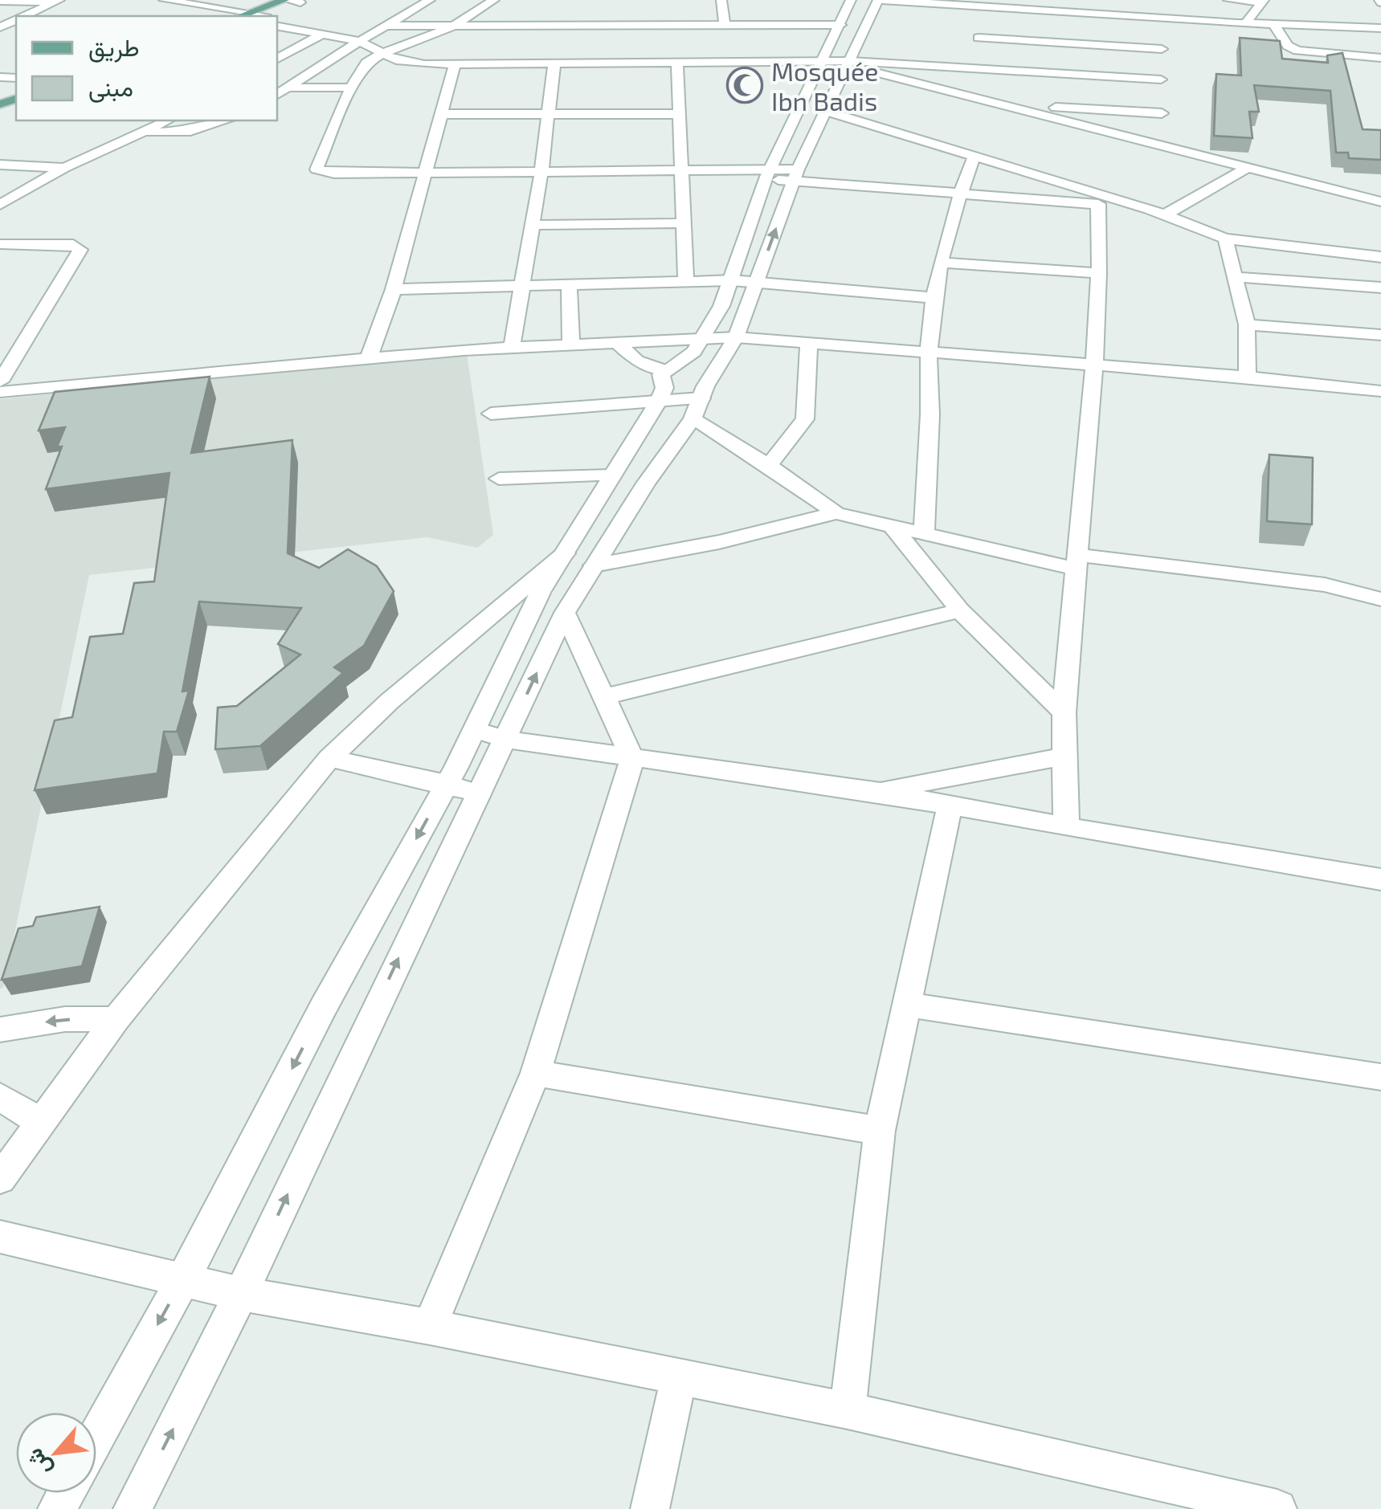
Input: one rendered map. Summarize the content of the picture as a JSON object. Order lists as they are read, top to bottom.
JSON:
{
  "places": {
    "mosque": ["Mosquée Ibn Badis"]
  },
  "legend": ["طريق", "مبنى"],
  "north": "bottom left"
}
